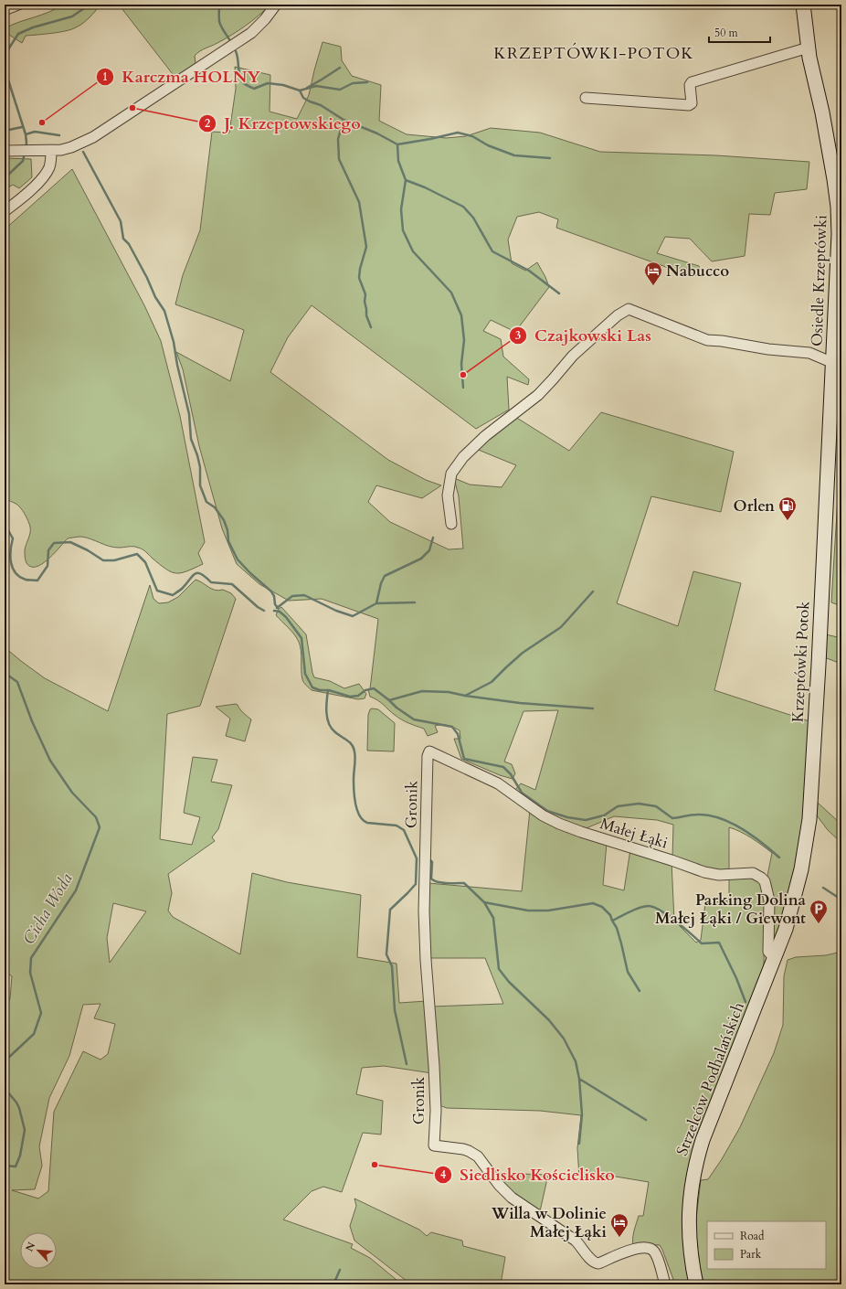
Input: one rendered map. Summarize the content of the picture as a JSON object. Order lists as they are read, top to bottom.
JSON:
{
  "streets": {
    "main road": ["Osiedle Krzeptówki", "Krzeptówki Potok", "Strzelców Podhalańskich"],
    "street": ["Gronik", "Małej Łąki"]
  },
  "crossings": [
    ["Osiedle Krzeptówki", "Krzeptówki Potok"],
    ["Krzeptówki Potok", "Małej Łąki"],
    ["Krzeptówki Potok", "Strzelców Podhalańskich"],
    ["Gronik", "Małej Łąki"]
  ],
  "districts": ["KRZEPTÓWKI-POTOK"],
  "water": ["Cicha Woda"],
  "places": {
    "other": [
      "J. Krzeptowskiego",
      "Karczma HOLNY",
      "Czajkowski Las",
      "Siedlisko Kościelisko"
    ],
    "hotel": ["Nabucco", "Willa w Dolinie Małej Łąki"],
    "fuel station": ["Orlen"],
    "parking": ["Parking Dolina Małej Łąki / Giewont"]
  },
  "legend": ["Road", "Park"],
  "scale_bar": "50 m",
  "north": "top left"
}
